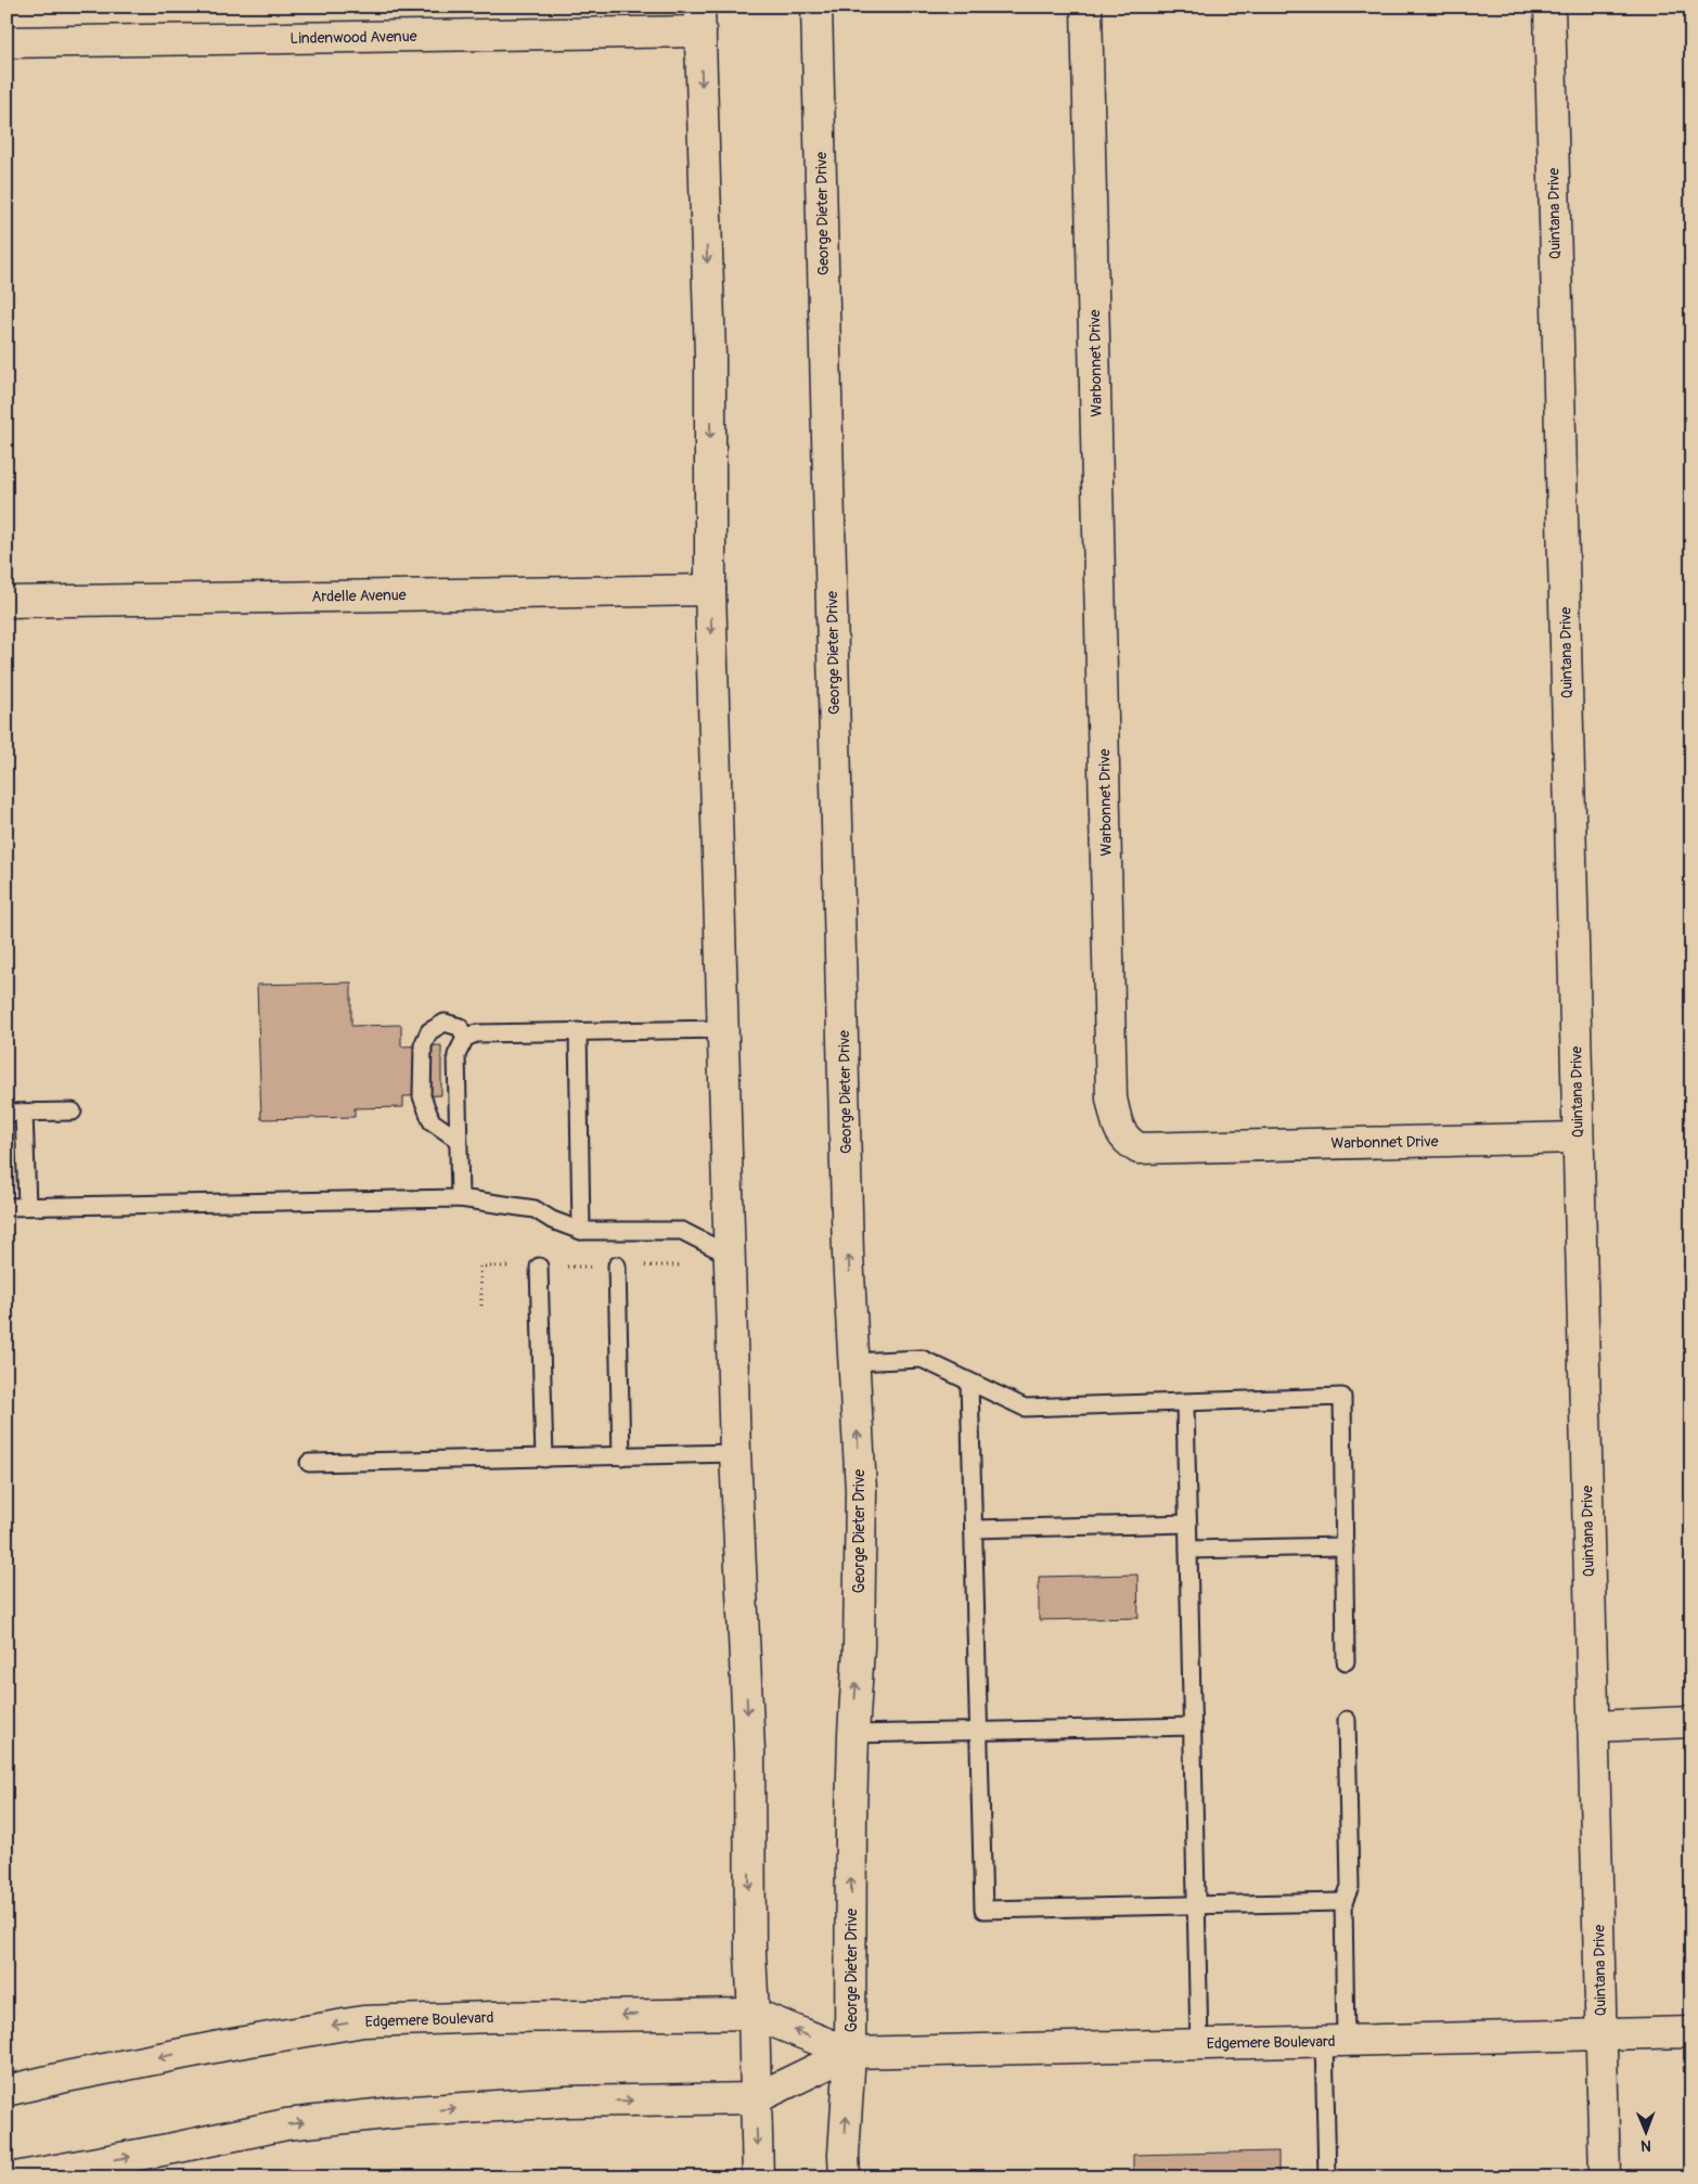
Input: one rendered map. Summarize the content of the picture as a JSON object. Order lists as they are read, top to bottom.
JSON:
{
  "streets": {
    "main road": [
      "Lindenwood Avenue",
      "George Dieter Drive",
      "Quintana Drive",
      "Warbonnet Drive",
      "Ardelle Avenue",
      "Edgemere Boulevard"
    ]
  },
  "crossings": [
    ["George Dieter Drive", "Edgemere Boulevard"],
    ["Quintana Drive", "Warbonnet Drive"],
    ["Quintana Drive", "Edgemere Boulevard"]
  ],
  "north": "bottom"
}
